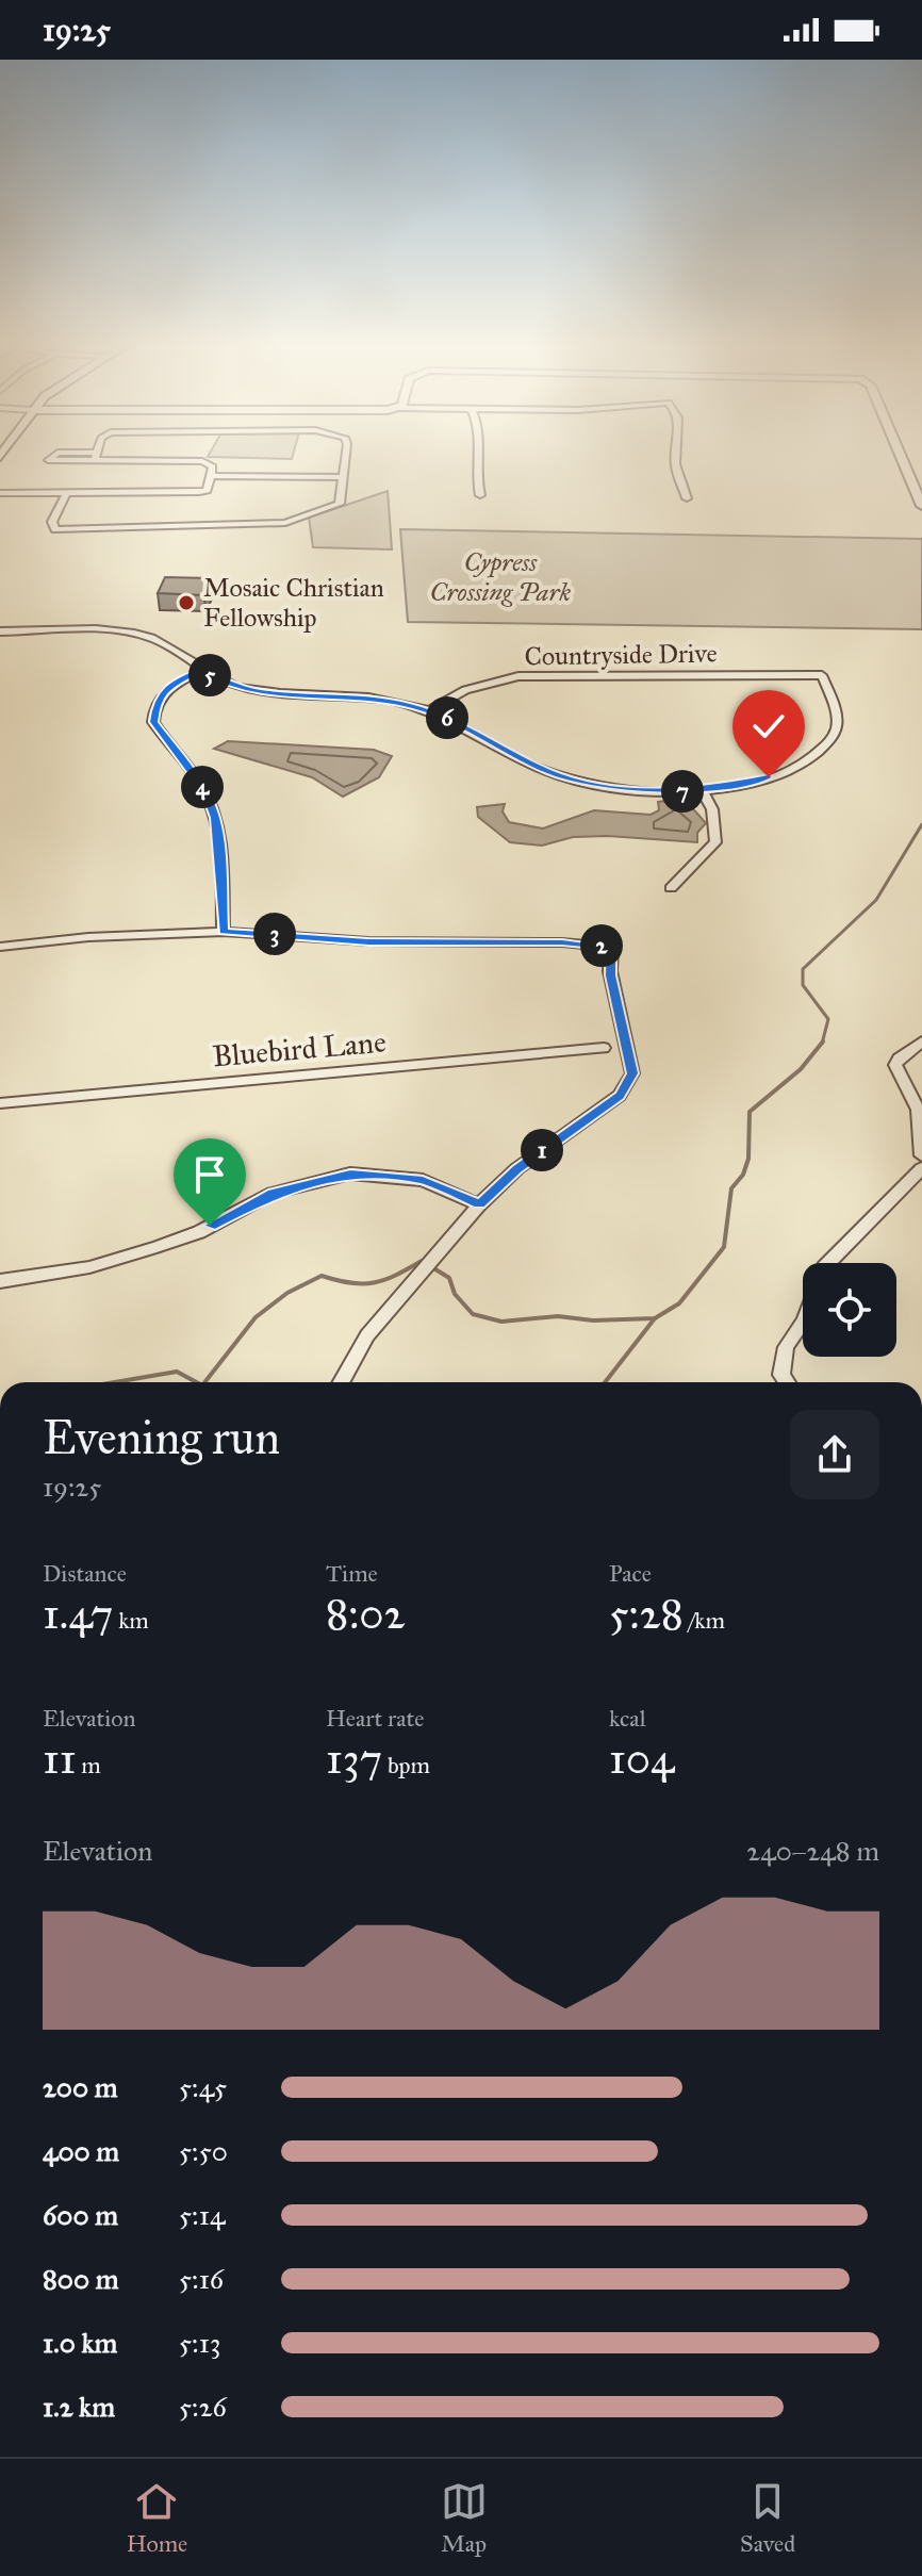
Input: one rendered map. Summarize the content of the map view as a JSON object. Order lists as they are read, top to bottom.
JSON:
{
  "streets": {
    "street": ["Countryside Drive", "Bluebird Lane"]
  },
  "parks": ["Cypress Crossing Park"],
  "places": ["Mosaic Christian Fellowship"],
  "page": {
    "status": "19:25",
    "pins": [
      "5",
      "6",
      "4",
      "7",
      "3",
      "2",
      "1"
    ],
    "heading": ["Evening run", "19:25"],
    "stats": [
      ["Distance", "1.47 km"],
      ["Time", "8:02"],
      ["Pace", "5:28 /km"],
      ["Elevation", "11 m"],
      ["Heart rate", "137 bpm"],
      ["kcal", "104"]
    ],
    "chart": ["Elevation", "240–248 m"],
    "list": [
      {
        "name": "200 m",
        "note": "5:45"
      },
      {
        "name": "400 m",
        "note": "5:50"
      },
      {
        "name": "600 m",
        "note": "5:14"
      },
      {
        "name": "800 m",
        "note": "5:16"
      },
      {
        "name": "1.0 km",
        "note": "5:13"
      },
      {
        "name": "1.2 km",
        "note": "5:26"
      }
    ],
    "tabs": ["Home", "Map", "Saved"]
  }
}
